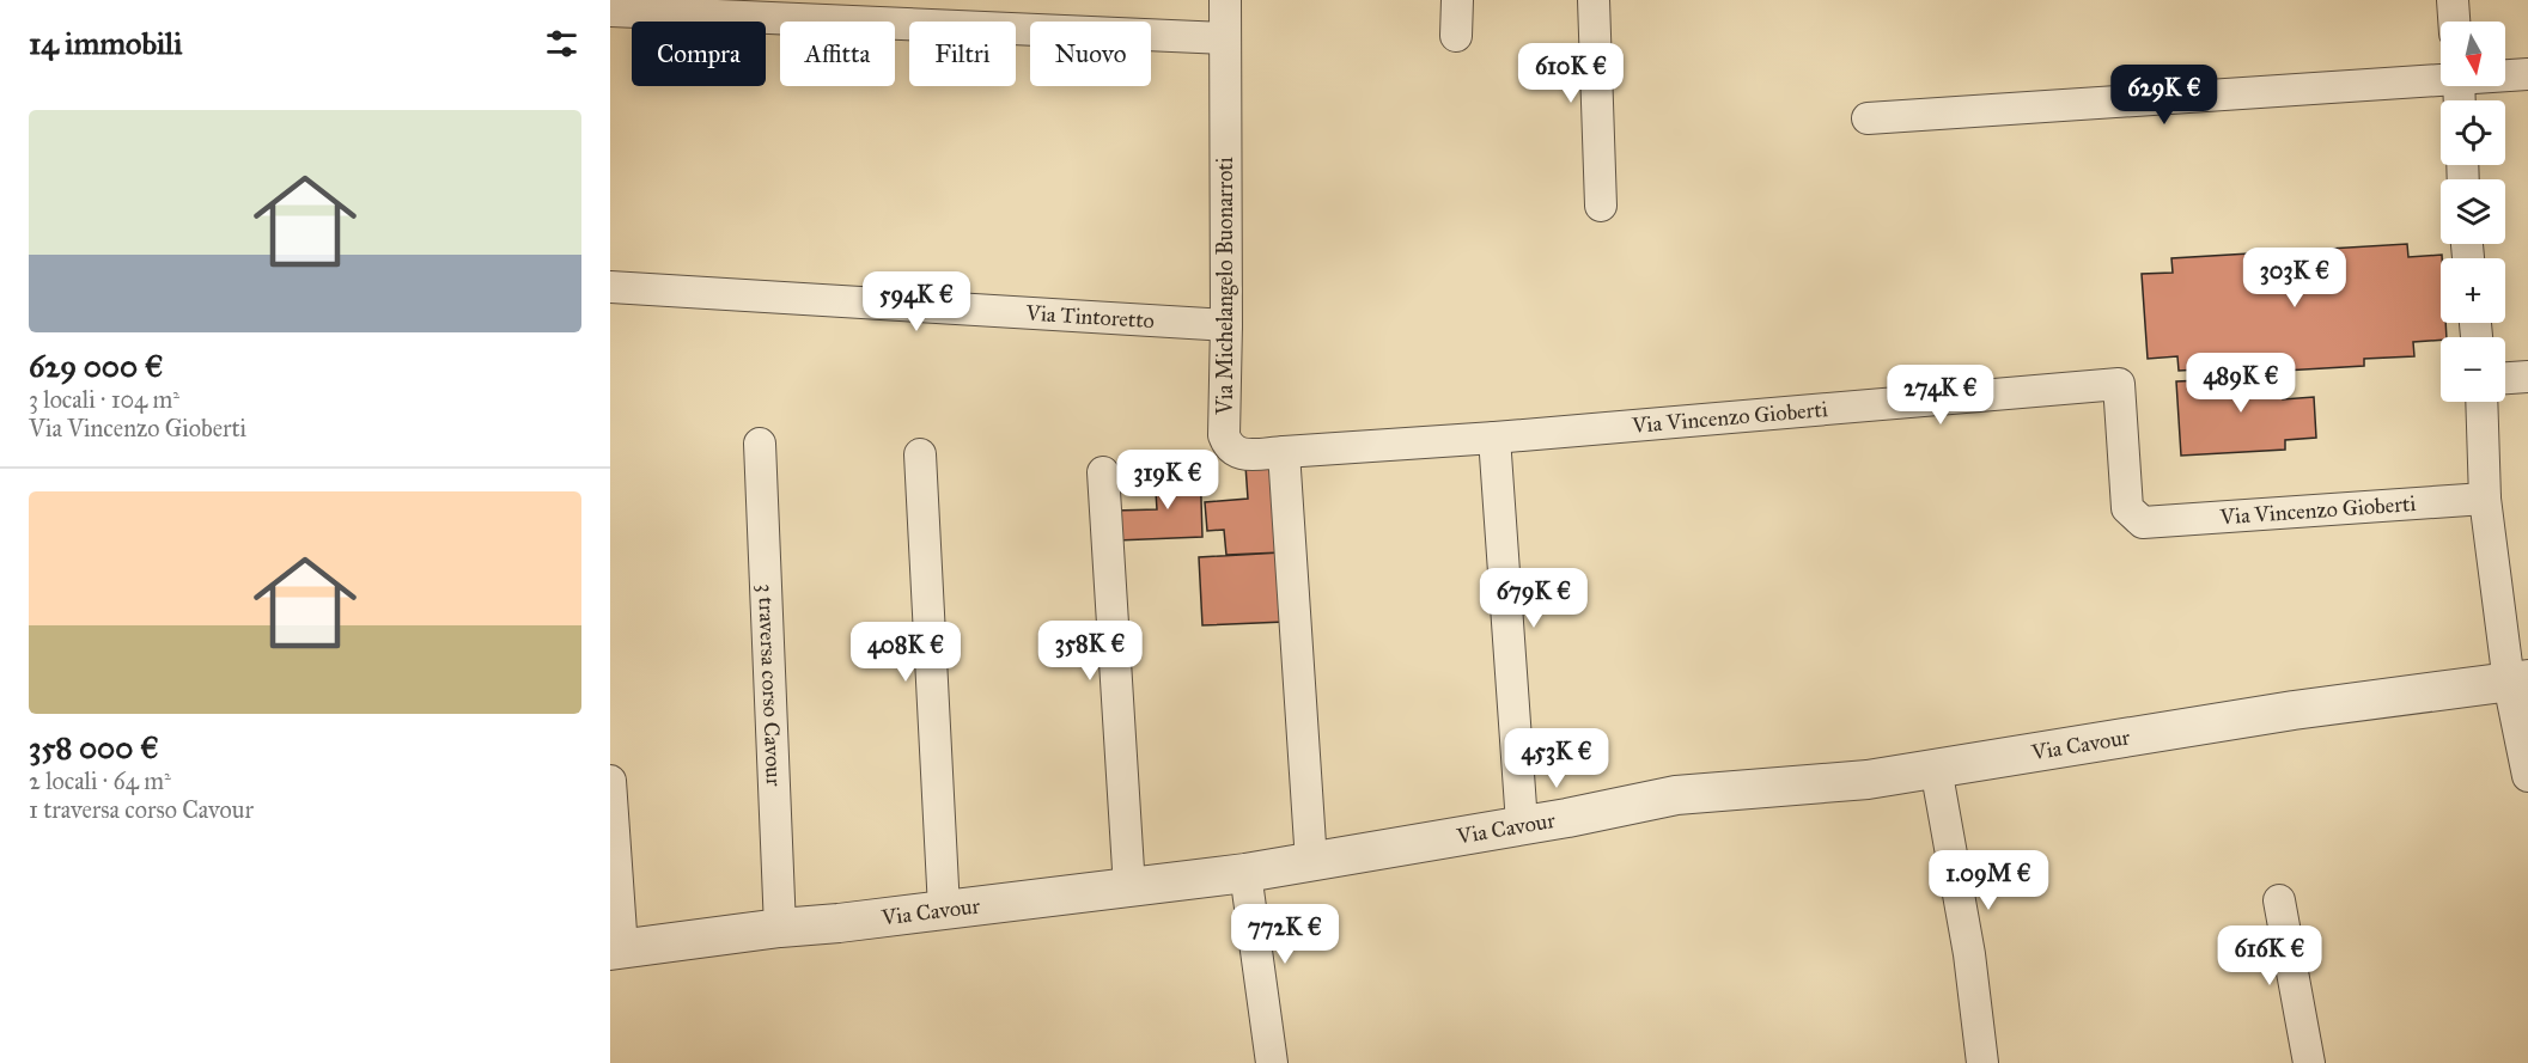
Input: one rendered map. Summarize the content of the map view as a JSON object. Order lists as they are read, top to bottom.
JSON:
{
  "streets": {
    "street": [
      "Via Michelangelo Buonarroti",
      "Via Tintoretto",
      "Via Vincenzo Gioberti",
      "3 traversa corso Cavour",
      "Via Cavour"
    ]
  },
  "crossings": [
    ["Via Michelangelo Buonarroti", "Via Tintoretto"],
    ["Via Michelangelo Buonarroti", "Via Vincenzo Gioberti"],
    ["3 traversa corso Cavour", "Via Cavour"]
  ],
  "north": "bottom",
  "page": {
    "heading": "14 immobili",
    "map_buttons": ["+", "−"],
    "chip": [
      "Compra",
      "Affitta",
      "Filtri",
      "Nuovo"
    ],
    "price": [
      "610K €",
      "629K €",
      "303K €",
      "594K €",
      "489K €",
      "274K €",
      "319K €",
      "679K €",
      "358K €",
      "408K €",
      "453K €",
      "1.09M €",
      "772K €",
      "616K €"
    ],
    "list": [
      {
        "name": "629 000 €",
        "note": "3 locali · 104 m² · Via Vincenzo Gioberti"
      },
      {
        "name": "358 000 €",
        "note": "2 locali · 64 m² · 1 traversa corso Cavour"
      }
    ]
  }
}
